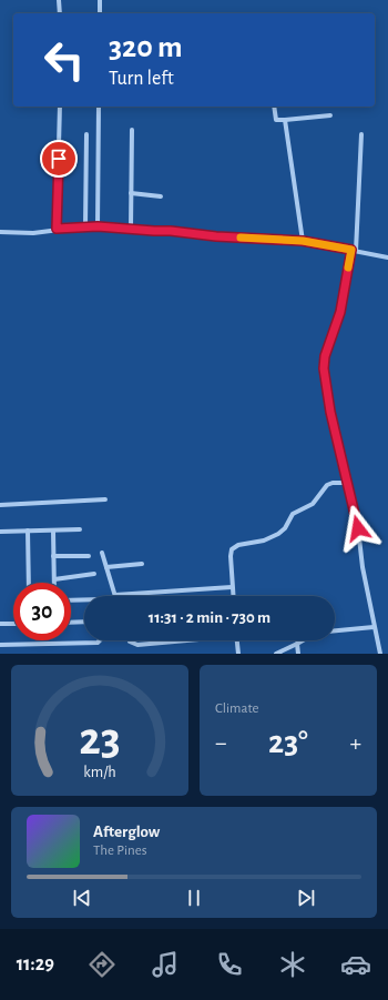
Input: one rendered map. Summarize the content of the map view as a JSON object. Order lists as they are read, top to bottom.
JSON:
{
  "page": {
    "turn": ["320 m", "Turn left"],
    "limit": "30",
    "trip": "11:31 · 2 min · 730 m",
    "tile": "Climate",
    "heat": ["−", "23°", "+"],
    "song": ["Afterglow", "The Pines"],
    "tabs": "11:29",
    "gauge": ["23", "km/h"]
  }
}
